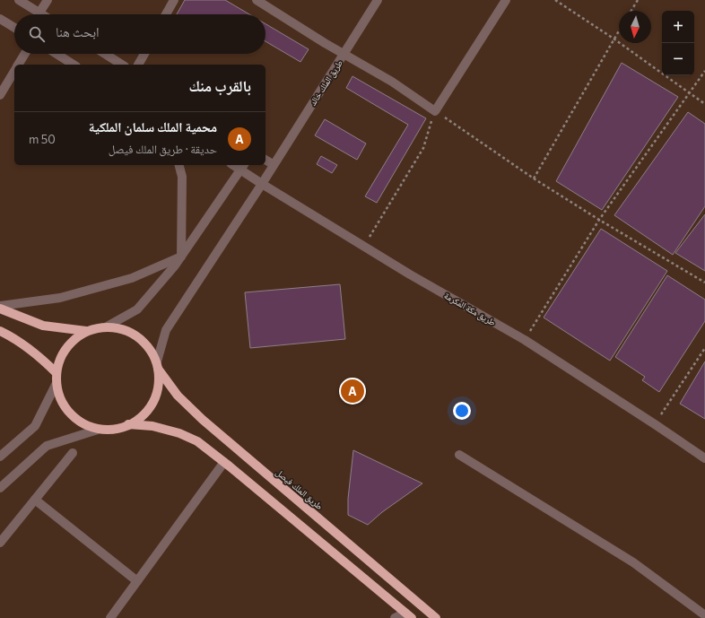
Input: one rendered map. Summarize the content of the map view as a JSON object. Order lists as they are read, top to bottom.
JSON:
{
  "streets": {
    "main road": ["طريق الملك فيصل"],
    "street": ["طريق الملك خالد", "طريق مكة المكرمة"]
  },
  "crossings": [
    ["طريق الملك خالد", "طريق مكة المكرمة"],
    ["طريق الملك خالد", "طريق الملك فيصل"]
  ],
  "north": "bottom",
  "page": {
    "map_buttons": ["+", "−"],
    "search": "ابحث هنا",
    "heading": "بالقرب منك",
    "list": [
      {
        "mark": "A",
        "name": "محمية الملك سلمان الملكية",
        "note": "حديقة · طريق الملك فيصل",
        "value": "50 m"
      }
    ],
    "pins": "A"
  }
}
